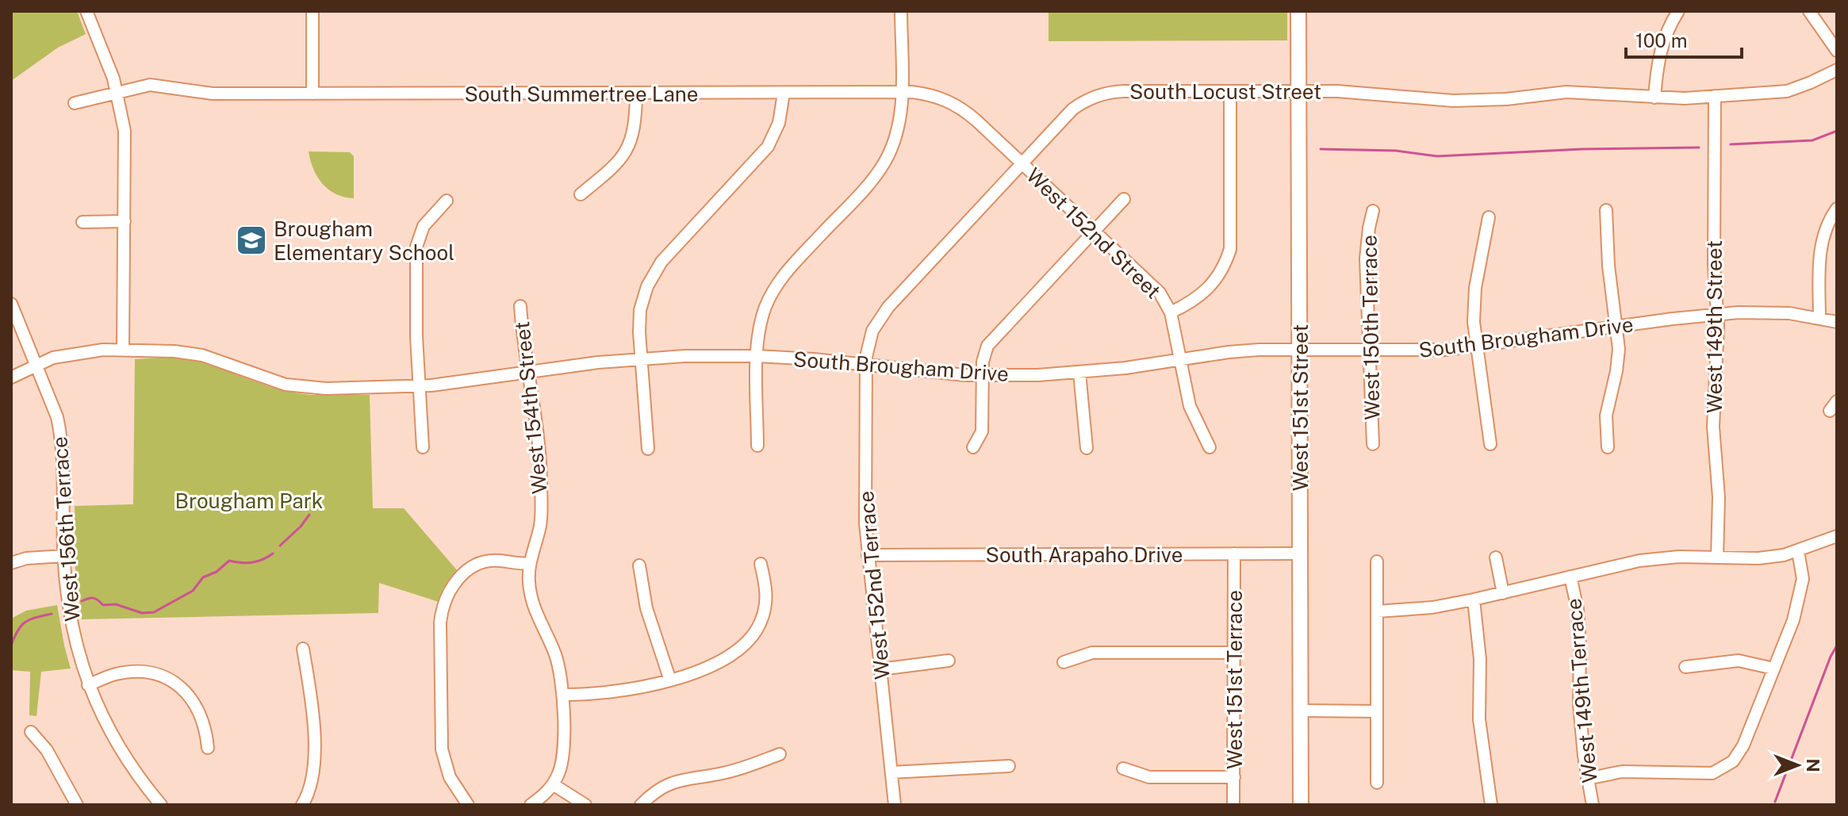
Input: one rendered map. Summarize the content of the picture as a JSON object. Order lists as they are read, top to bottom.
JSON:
{
  "streets": {
    "main road": ["West 151st Street"],
    "street": [
      "South Locust Street",
      "South Summertree Lane",
      "West 152nd Street",
      "West 149th Street",
      "West 150th Terrace",
      "South Brougham Drive",
      "West 154th Street",
      "West 156th Terrace",
      "South Arapaho Drive",
      "West 152nd Terrace",
      "West 151st Terrace",
      "West 149th Terrace"
    ]
  },
  "crossings": [
    ["South Locust Street", "South Summertree Lane"],
    ["South Locust Street", "West 152nd Street"],
    ["South Locust Street", "West 149th Street"],
    ["South Locust Street", "South Brougham Drive"],
    ["South Locust Street", "West 151st Street"],
    ["South Locust Street", "West 152nd Terrace"],
    ["South Summertree Lane", "West 152nd Street"],
    ["West 152nd Street", "South Brougham Drive"],
    ["West 149th Street", "South Brougham Drive"],
    ["West 150th Terrace", "South Brougham Drive"],
    ["South Brougham Drive", "West 154th Street"],
    ["South Brougham Drive", "West 151st Street"],
    ["South Brougham Drive", "West 156th Terrace"],
    ["South Brougham Drive", "West 152nd Terrace"],
    ["West 151st Street", "South Arapaho Drive"],
    ["South Arapaho Drive", "West 152nd Terrace"],
    ["South Arapaho Drive", "West 151st Terrace"]
  ],
  "parks": ["Brougham Park"],
  "places": {
    "school or university": ["Brougham Elementary School"]
  },
  "scale_bar": "100 m",
  "north": "right"
}
